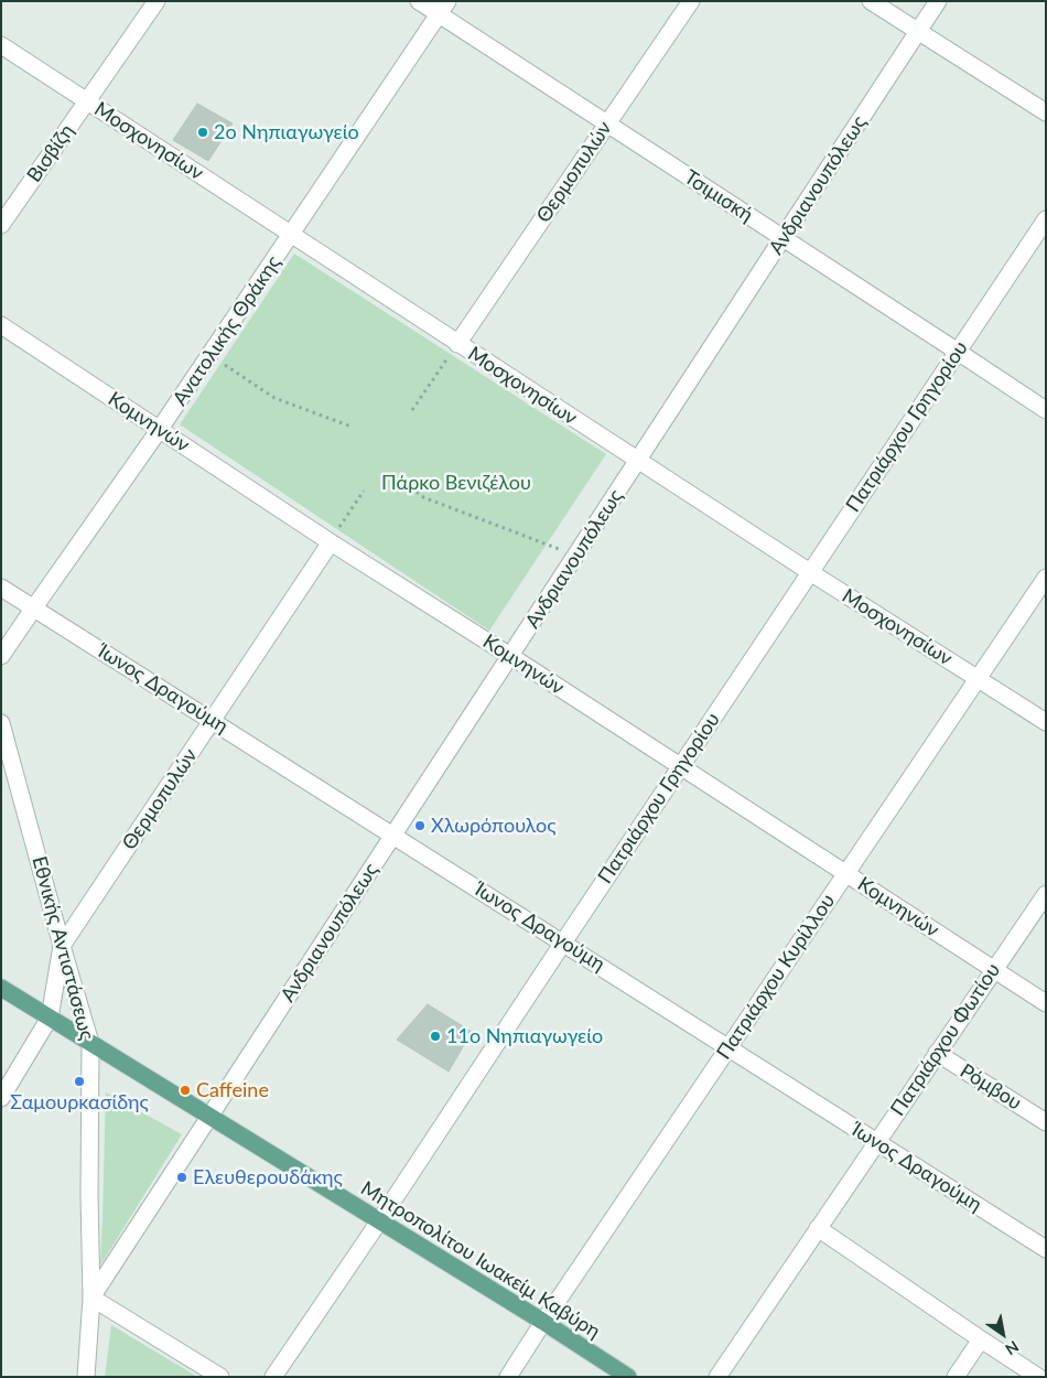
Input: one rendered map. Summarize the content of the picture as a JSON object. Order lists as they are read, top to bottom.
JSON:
{
  "streets": {
    "main road": ["Μητροπολίτου Ιωακείμ Καβύρη"],
    "street": [
      "Μοσχονησίων",
      "Βισβίζη",
      "Θερμοπυλών",
      "Ανδριανουπόλεως",
      "Τσιμισκή",
      "Ανατολικής Θράκης",
      "Κομνηνών",
      "Πατριάρχου Γρηγορίου",
      "Ίωνος Δραγούμη",
      "Εθνικής Αντιστάσεως",
      "Πατριάρχου Κυρίλλου",
      "Πατριάρχου Φωτίου",
      "Ρόμβου"
    ]
  },
  "crossings": [
    ["Μοσχονησίων", "Βισβίζη"],
    ["Μοσχονησίων", "Θερμοπυλών"],
    ["Μοσχονησίων", "Ανδριανουπόλεως"],
    ["Μοσχονησίων", "Ανατολικής Θράκης"],
    ["Μοσχονησίων", "Πατριάρχου Γρηγορίου"],
    ["Μοσχονησίων", "Πατριάρχου Κυρίλλου"],
    ["Θερμοπυλών", "Τσιμισκή"],
    ["Θερμοπυλών", "Κομνηνών"],
    ["Θερμοπυλών", "Ίωνος Δραγούμη"],
    ["Θερμοπυλών", "Εθνικής Αντιστάσεως"],
    ["Ανδριανουπόλεως", "Τσιμισκή"],
    ["Ανδριανουπόλεως", "Κομνηνών"],
    ["Ανδριανουπόλεως", "Ίωνος Δραγούμη"],
    ["Ανδριανουπόλεως", "Εθνικής Αντιστάσεως"],
    ["Ανδριανουπόλεως", "Μητροπολίτου Ιωακείμ Καβύρη"],
    ["Τσιμισκή", "Ανατολικής Θράκης"],
    ["Τσιμισκή", "Πατριάρχου Γρηγορίου"],
    ["Ανατολικής Θράκης", "Κομνηνών"],
    ["Ανατολικής Θράκης", "Ίωνος Δραγούμη"],
    ["Κομνηνών", "Πατριάρχου Γρηγορίου"],
    ["Κομνηνών", "Πατριάρχου Κυρίλλου"],
    ["Κομνηνών", "Πατριάρχου Φωτίου"],
    ["Πατριάρχου Γρηγορίου", "Ίωνος Δραγούμη"],
    ["Πατριάρχου Γρηγορίου", "Μητροπολίτου Ιωακείμ Καβύρη"],
    ["Ίωνος Δραγούμη", "Πατριάρχου Κυρίλλου"],
    ["Ίωνος Δραγούμη", "Πατριάρχου Φωτίου"],
    ["Εθνικής Αντιστάσεως", "Μητροπολίτου Ιωακείμ Καβύρη"],
    ["Πατριάρχου Κυρίλλου", "Μητροπολίτου Ιωακείμ Καβύρη"],
    ["Πατριάρχου Φωτίου", "Ρόμβου"]
  ],
  "parks": ["Πάρκο Βενιζέλου"],
  "places": [
    "2ο Νηπιαγωγείο",
    "Χλωρόπουλος",
    "11ο Νηπιαγωγείο",
    "Σαμουρκασίδης",
    "Caffeine",
    "Ελευθερουδάκης"
  ],
  "north": "bottom right"
}
